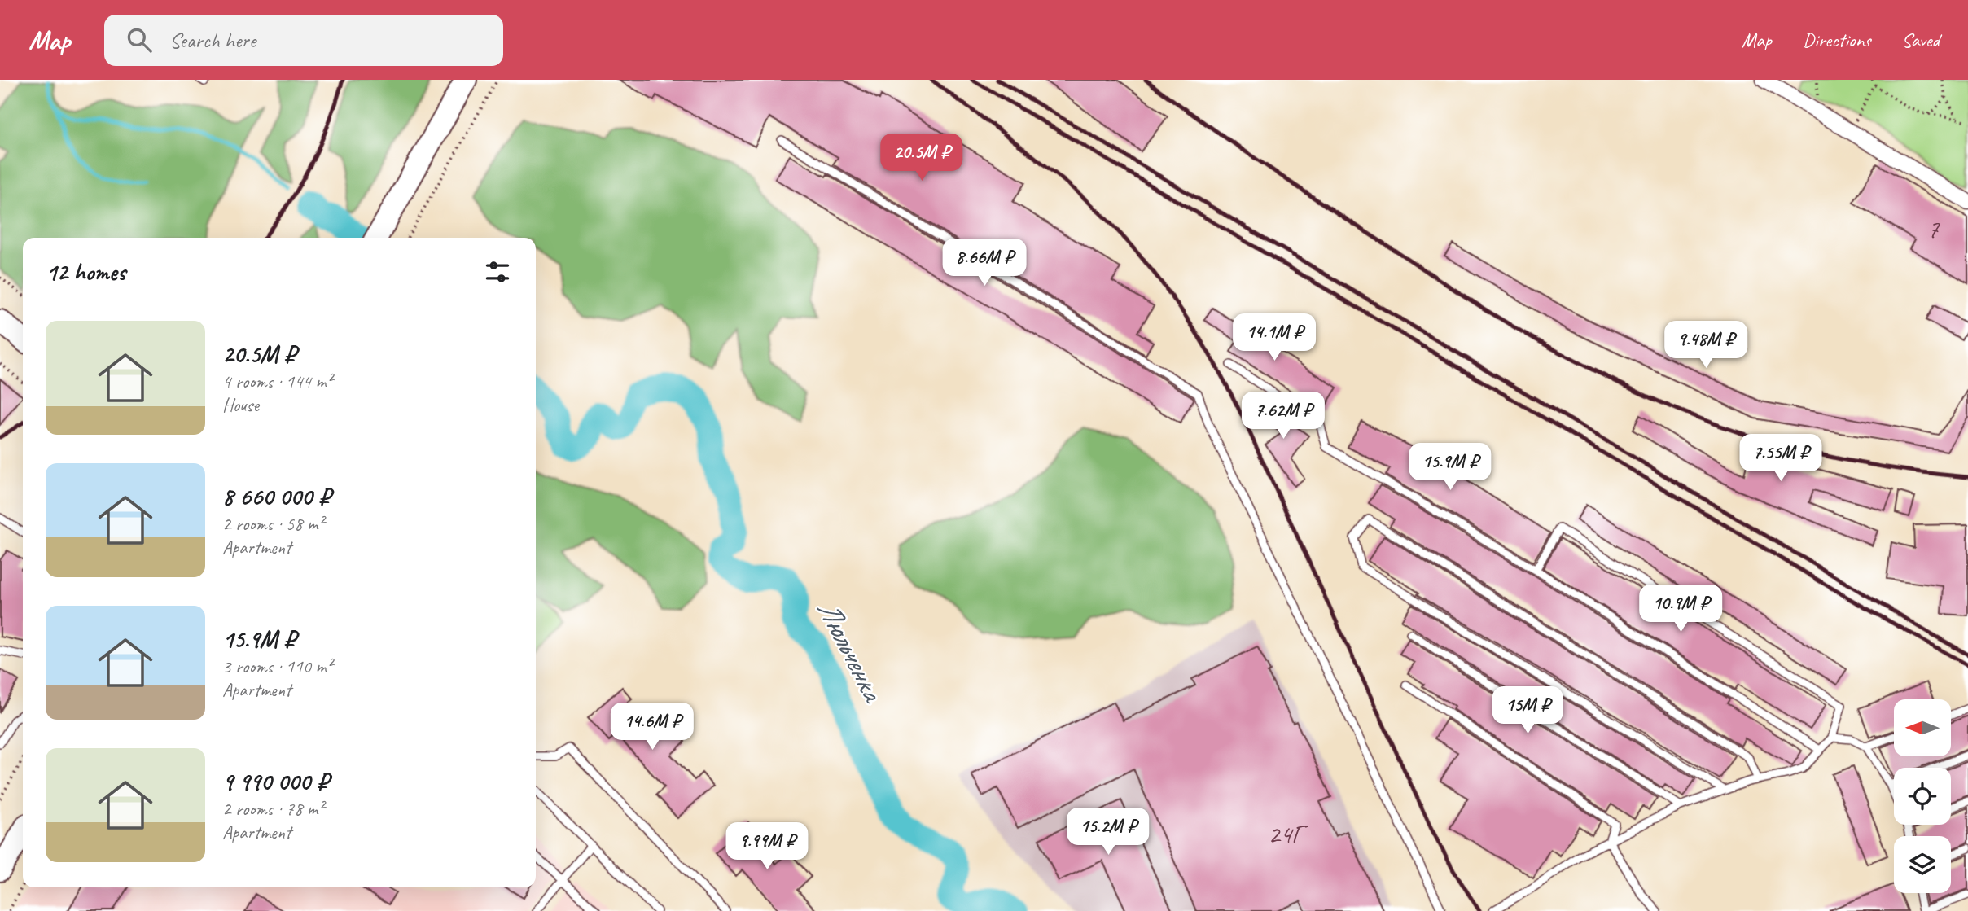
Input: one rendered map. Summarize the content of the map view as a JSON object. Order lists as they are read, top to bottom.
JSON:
{
  "water": ["Люльченка"],
  "house_numbers": ["7", "24Г"],
  "north": "left",
  "page": {
    "header": "Map",
    "search": "Search here",
    "nav": ["Map", "Directions", "Saved"],
    "price": [
      "20.5M ₽",
      "8.66M ₽",
      "14.1M ₽",
      "9.48M ₽",
      "7.62M ₽",
      "7.55M ₽",
      "15.9M ₽",
      "10.9M ₽",
      "15M ₽",
      "14.6M ₽",
      "15.2M ₽",
      "9.99M ₽"
    ],
    "heading": "12 homes",
    "list": [
      {
        "name": "20.5M ₽",
        "note": "4 rooms · 144 m² · House"
      },
      {
        "name": "8 660 000 ₽",
        "note": "2 rooms · 58 m² · Apartment"
      },
      {
        "name": "15.9M ₽",
        "note": "3 rooms · 110 m² · Apartment"
      },
      {
        "name": "9 990 000 ₽",
        "note": "2 rooms · 78 m² · Apartment"
      }
    ]
  }
}
